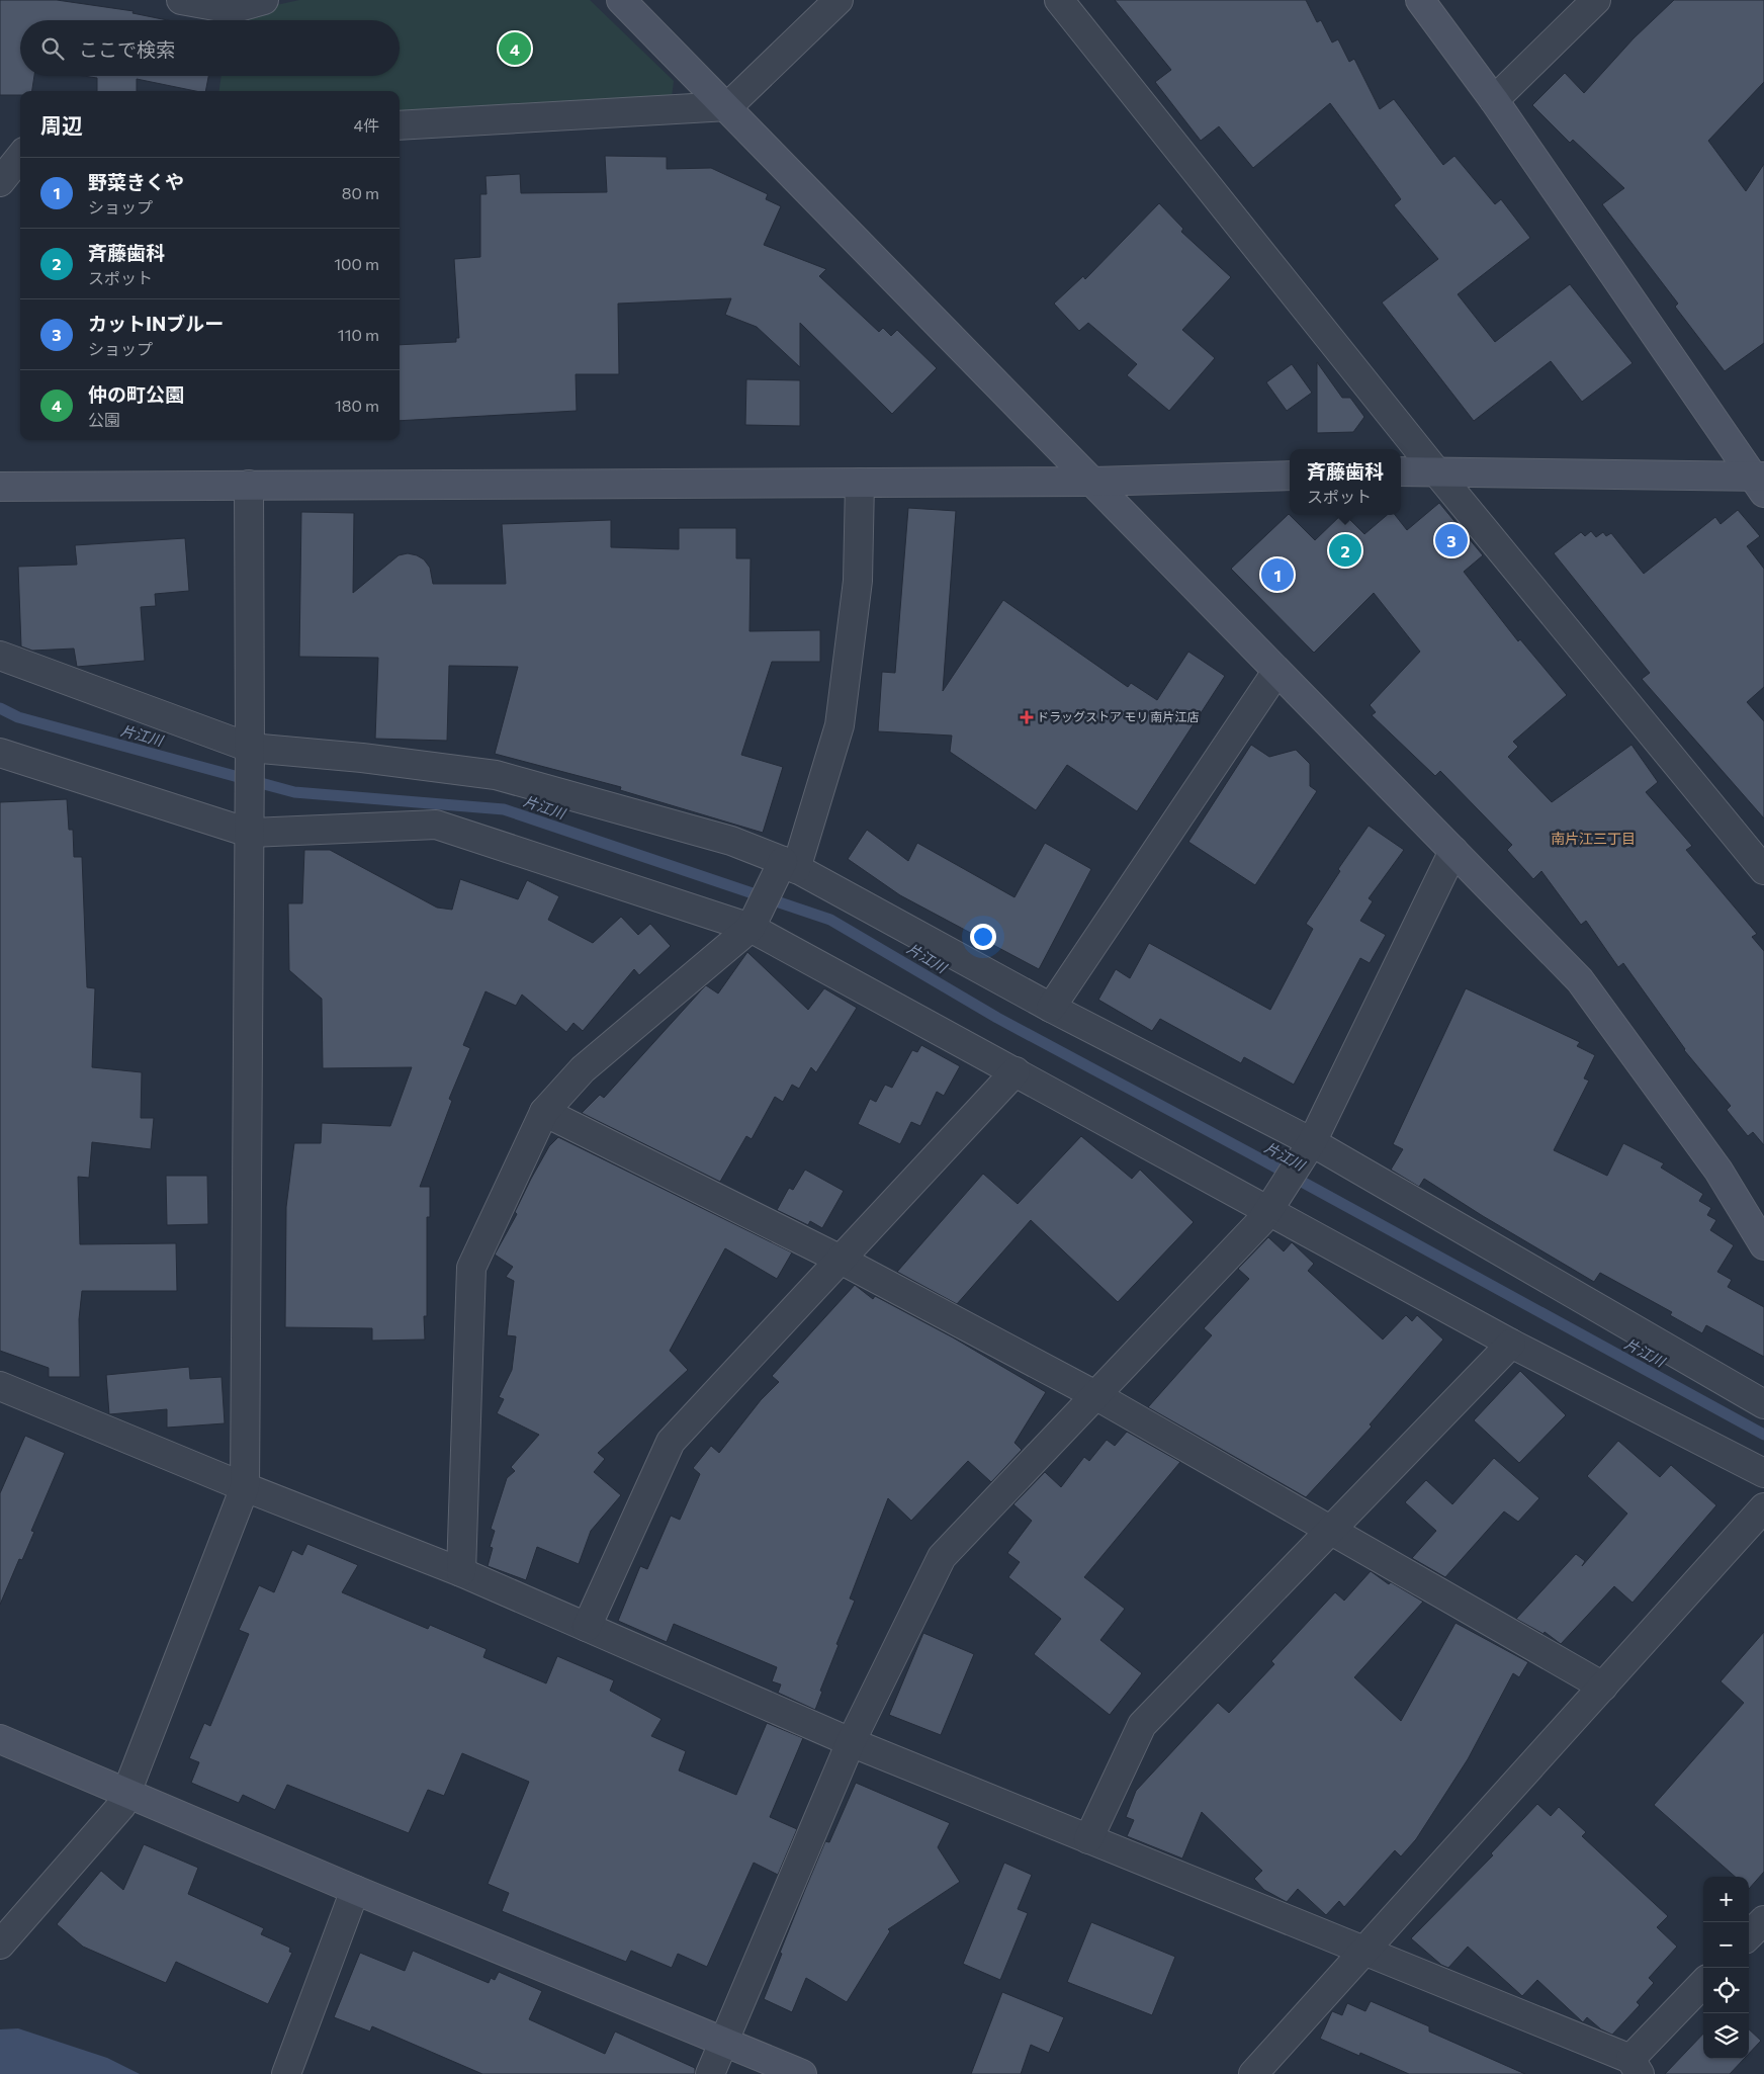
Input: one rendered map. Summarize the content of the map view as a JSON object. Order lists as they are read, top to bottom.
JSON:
{
  "districts": ["南片江三丁目"],
  "water": ["片江川"],
  "places": {
    "health": ["ドラッグストア モリ 南片江店"]
  },
  "page": {
    "search": "ここで検索",
    "pins": [
      "4",
      "3",
      "2",
      "1"
    ],
    "heading": ["周辺", "4件"],
    "list": [
      {
        "mark": "1",
        "name": "野菜きくや",
        "note": "ショップ",
        "value": "80 m"
      },
      {
        "mark": "2",
        "name": "斉藤歯科",
        "note": "スポット",
        "value": "100 m"
      },
      {
        "mark": "3",
        "name": "カットINブルー",
        "note": "ショップ",
        "value": "110 m"
      },
      {
        "mark": "4",
        "name": "仲の町公園",
        "note": "公園",
        "value": "180 m"
      }
    ],
    "popup": ["斉藤歯科", "スポット"],
    "map_buttons": ["+", "−"]
  }
}
